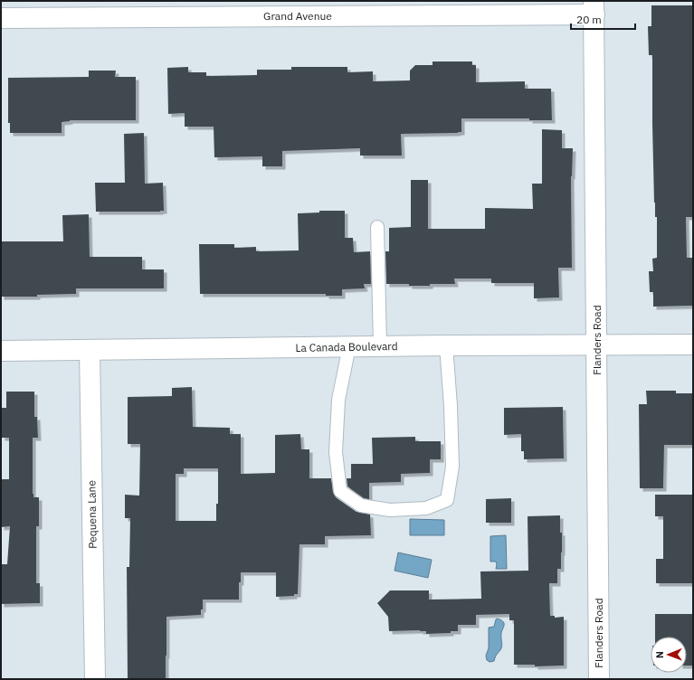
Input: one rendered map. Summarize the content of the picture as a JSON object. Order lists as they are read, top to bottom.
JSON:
{
  "streets": {
    "street": [
      "Grand Avenue",
      "Flanders Road",
      "La Canada Boulevard",
      "Pequena Lane"
    ]
  },
  "crossings": [
    ["Grand Avenue", "Flanders Road"],
    ["Flanders Road", "La Canada Boulevard"],
    ["La Canada Boulevard", "Pequena Lane"]
  ],
  "scale_bar": "20 m",
  "north": "left"
}
